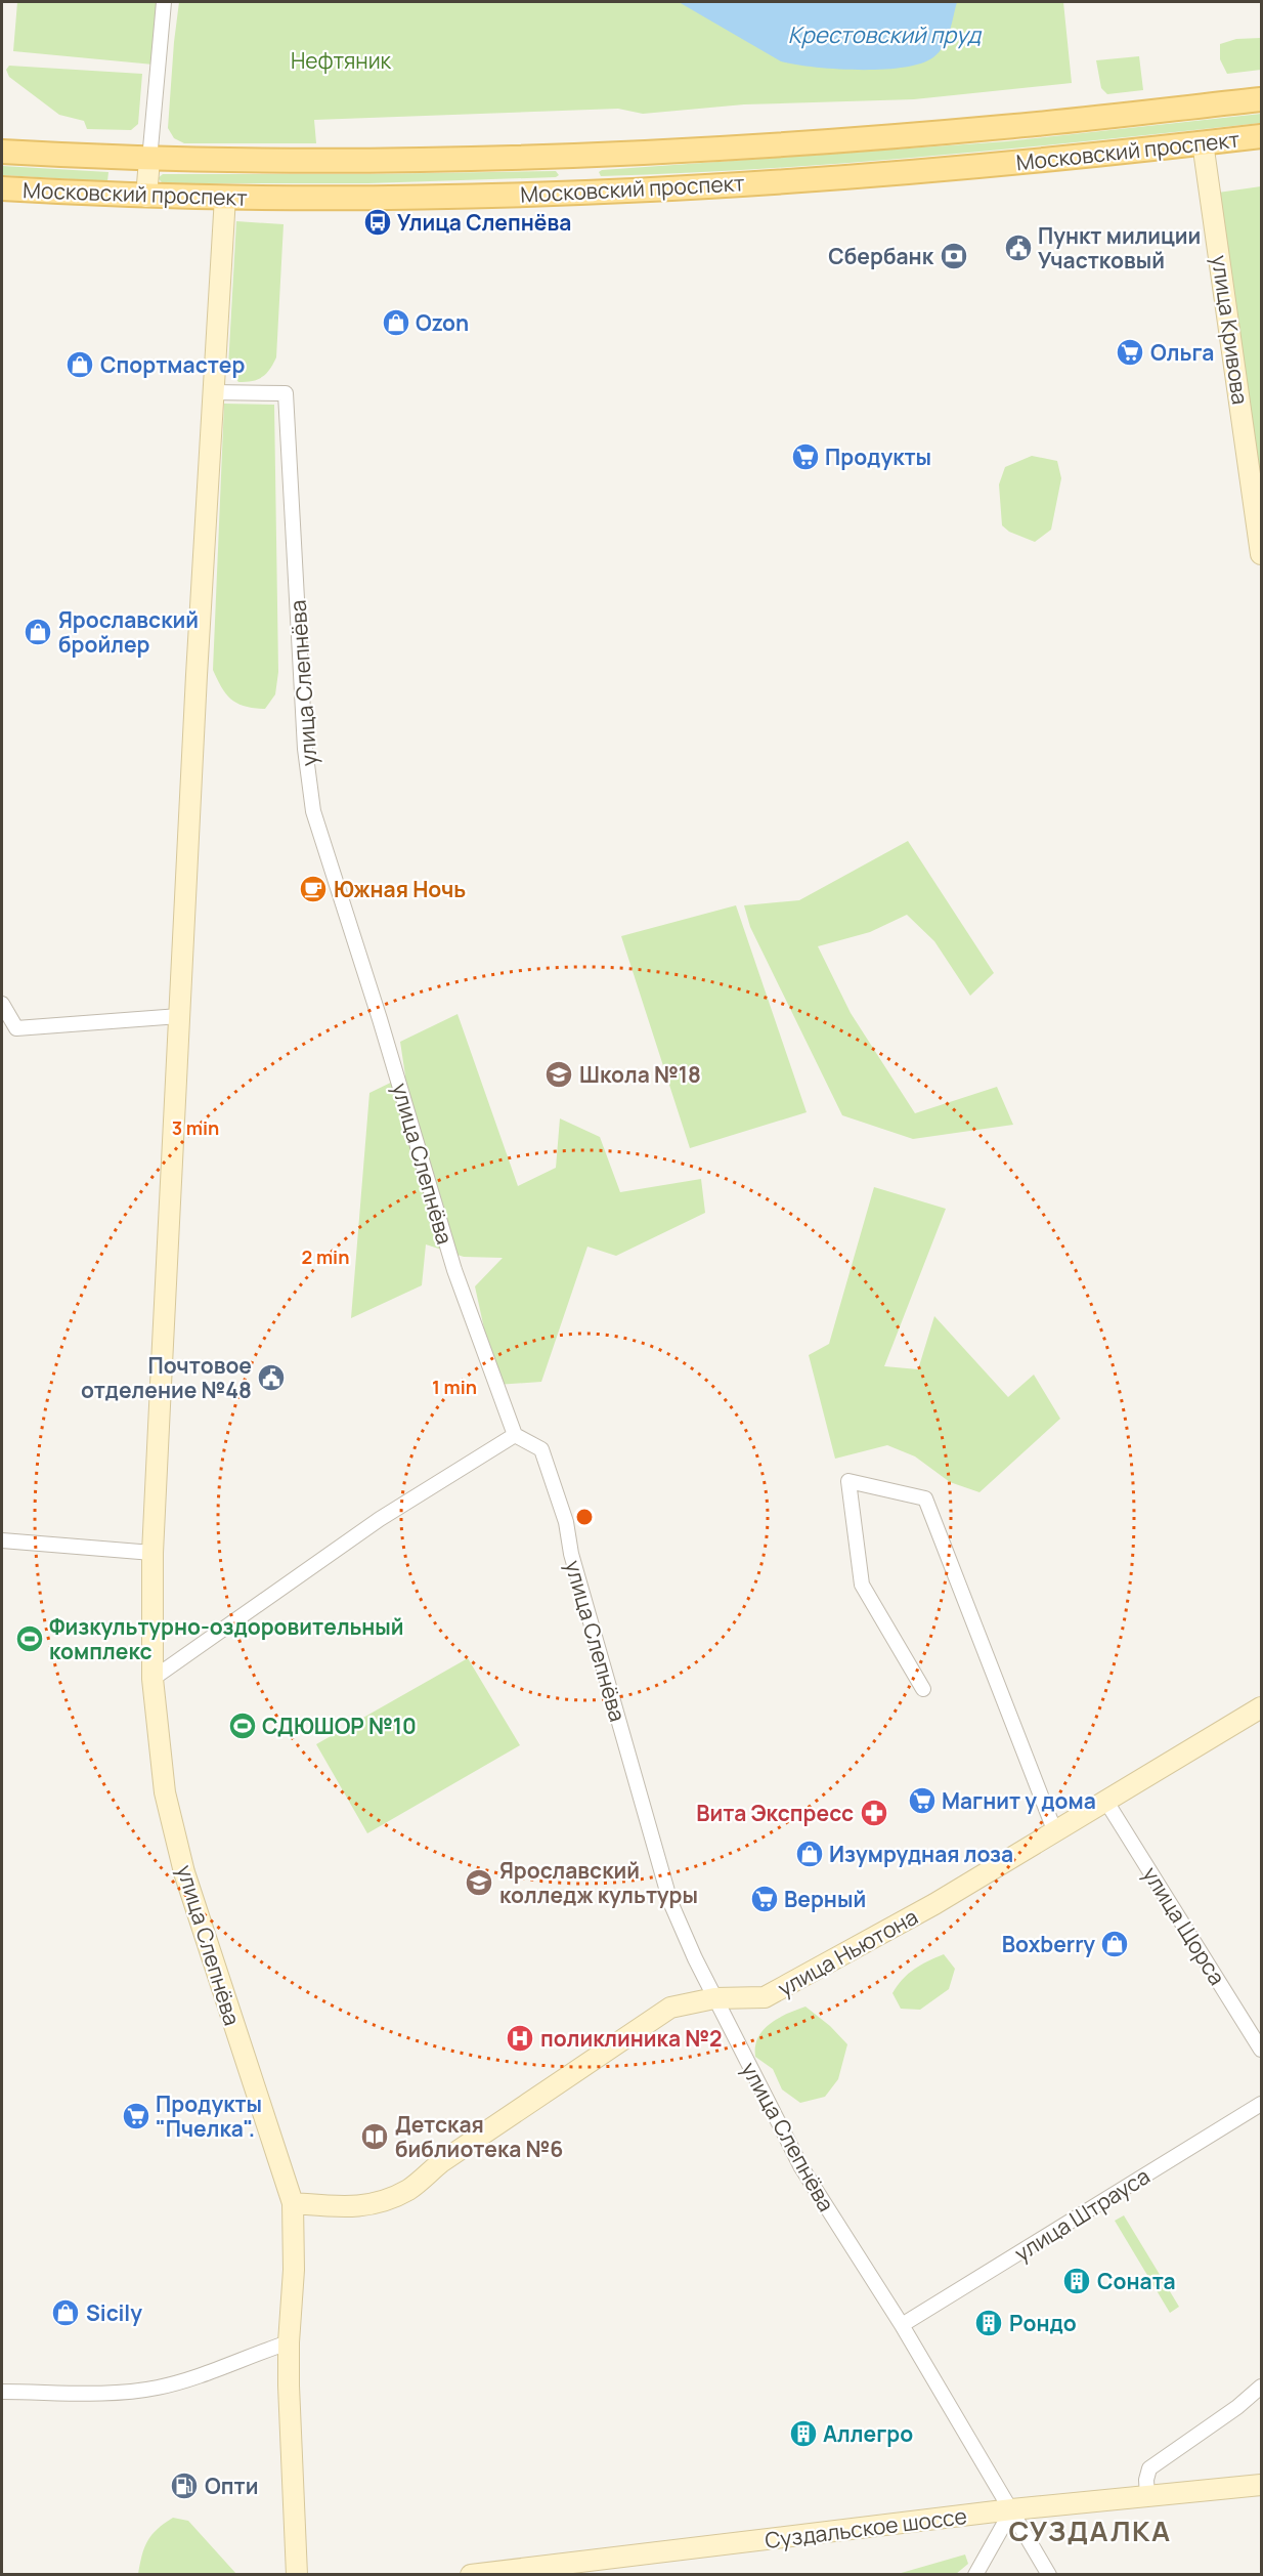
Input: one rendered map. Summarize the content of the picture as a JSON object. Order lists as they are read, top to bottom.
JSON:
{
  "streets": {
    "main road": ["Московский проспект"],
    "street": [
      "улица Кривова",
      "улица Слепнёва",
      "улица Щорса",
      "улица Ньютона",
      "улица Штрауса",
      "Суздальское шоссе"
    ]
  },
  "crossings": [
    ["Московский проспект", "улица Кривова"],
    ["Московский проспект", "улица Слепнёва"],
    ["улица Слепнёва", "улица Ньютона"],
    ["улица Слепнёва", "улица Штрауса"],
    ["улица Слепнёва", "Суздальское шоссе"],
    ["улица Щорса", "улица Ньютона"]
  ],
  "districts": ["СУЗДАЛКА"],
  "water": ["Крестовский пруд"],
  "parks": ["Нефтяник"],
  "places": {
    "bus stop": ["Улица Слепнёва"],
    "public building": ["Пункт милиции Участковый", "Почтовое отделение №48"],
    "bank": ["Сбербанк"],
    "shop": [
      "Ozon",
      "Спортмастер",
      "Ярославский бройлер",
      "Изумрудная лоза",
      "Boxberry",
      "Sicily"
    ],
    "supermarket": [
      "Ольга",
      "Продукты",
      "Магнит у дома",
      "Верный",
      "Продукты \"Пчелка\"."
    ],
    "cafe": ["Южная Ночь"],
    "school or university": ["Школа №18", "Ярославский колледж культуры"],
    "sports": ["Физкультурно-оздоровительный комплекс", "СДЮШОР №10"],
    "pharmacy": ["Вита Экспресс"],
    "hospital": ["поликлиника №2"],
    "library": ["Детская библиотека №6"],
    "building": ["Соната", "Рондо", "Аллегро"],
    "fuel station": ["Опти"]
  },
  "rings": ["3 min", "2 min", "1 min"]
}
